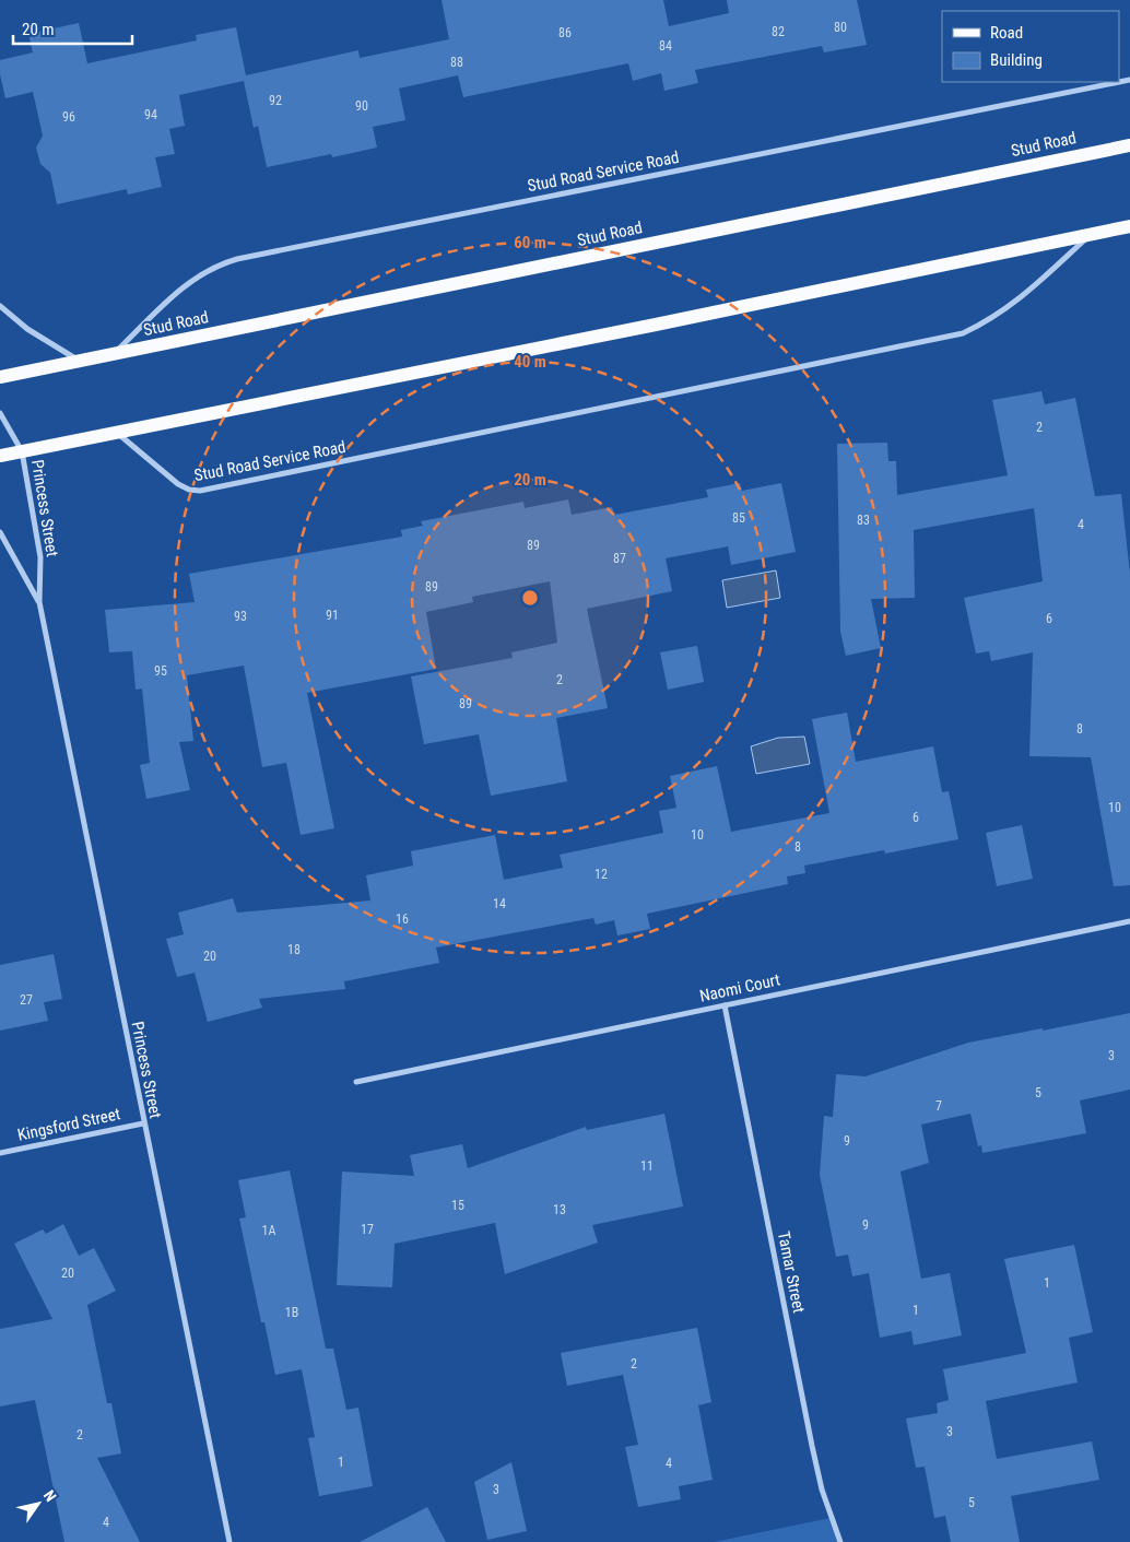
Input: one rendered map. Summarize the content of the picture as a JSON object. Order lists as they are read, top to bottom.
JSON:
{
  "streets": {
    "main road": ["Stud Road"],
    "street": [
      "Stud Road Service Road",
      "Princess Street",
      "Naomi Court",
      "Kingsford Street",
      "Tamar Street"
    ]
  },
  "crossings": [
    ["Stud Road", "Stud Road Service Road"],
    ["Princess Street", "Kingsford Street"],
    ["Naomi Court", "Tamar Street"]
  ],
  "house_numbers": [
    "80",
    "82",
    "86",
    "84",
    "88",
    "92",
    "90",
    "94",
    "96",
    "2",
    "85",
    "83",
    "4",
    "89",
    "87",
    "89",
    "91",
    "93",
    "6",
    "95",
    "2",
    "89",
    "8",
    "10",
    "6",
    "10",
    "8",
    "12",
    "14",
    "16",
    "18",
    "20",
    "27",
    "3",
    "5",
    "7",
    "9",
    "11",
    "15",
    "13",
    "9",
    "17",
    "1A",
    "20",
    "1",
    "1",
    "1B",
    "2",
    "3",
    "2",
    "1",
    "4",
    "3",
    "5",
    "4"
  ],
  "legend": ["Road", "Building"],
  "scale_bar": "20 m",
  "north": "top right",
  "rings": ["60 m", "40 m", "20 m"]
}
